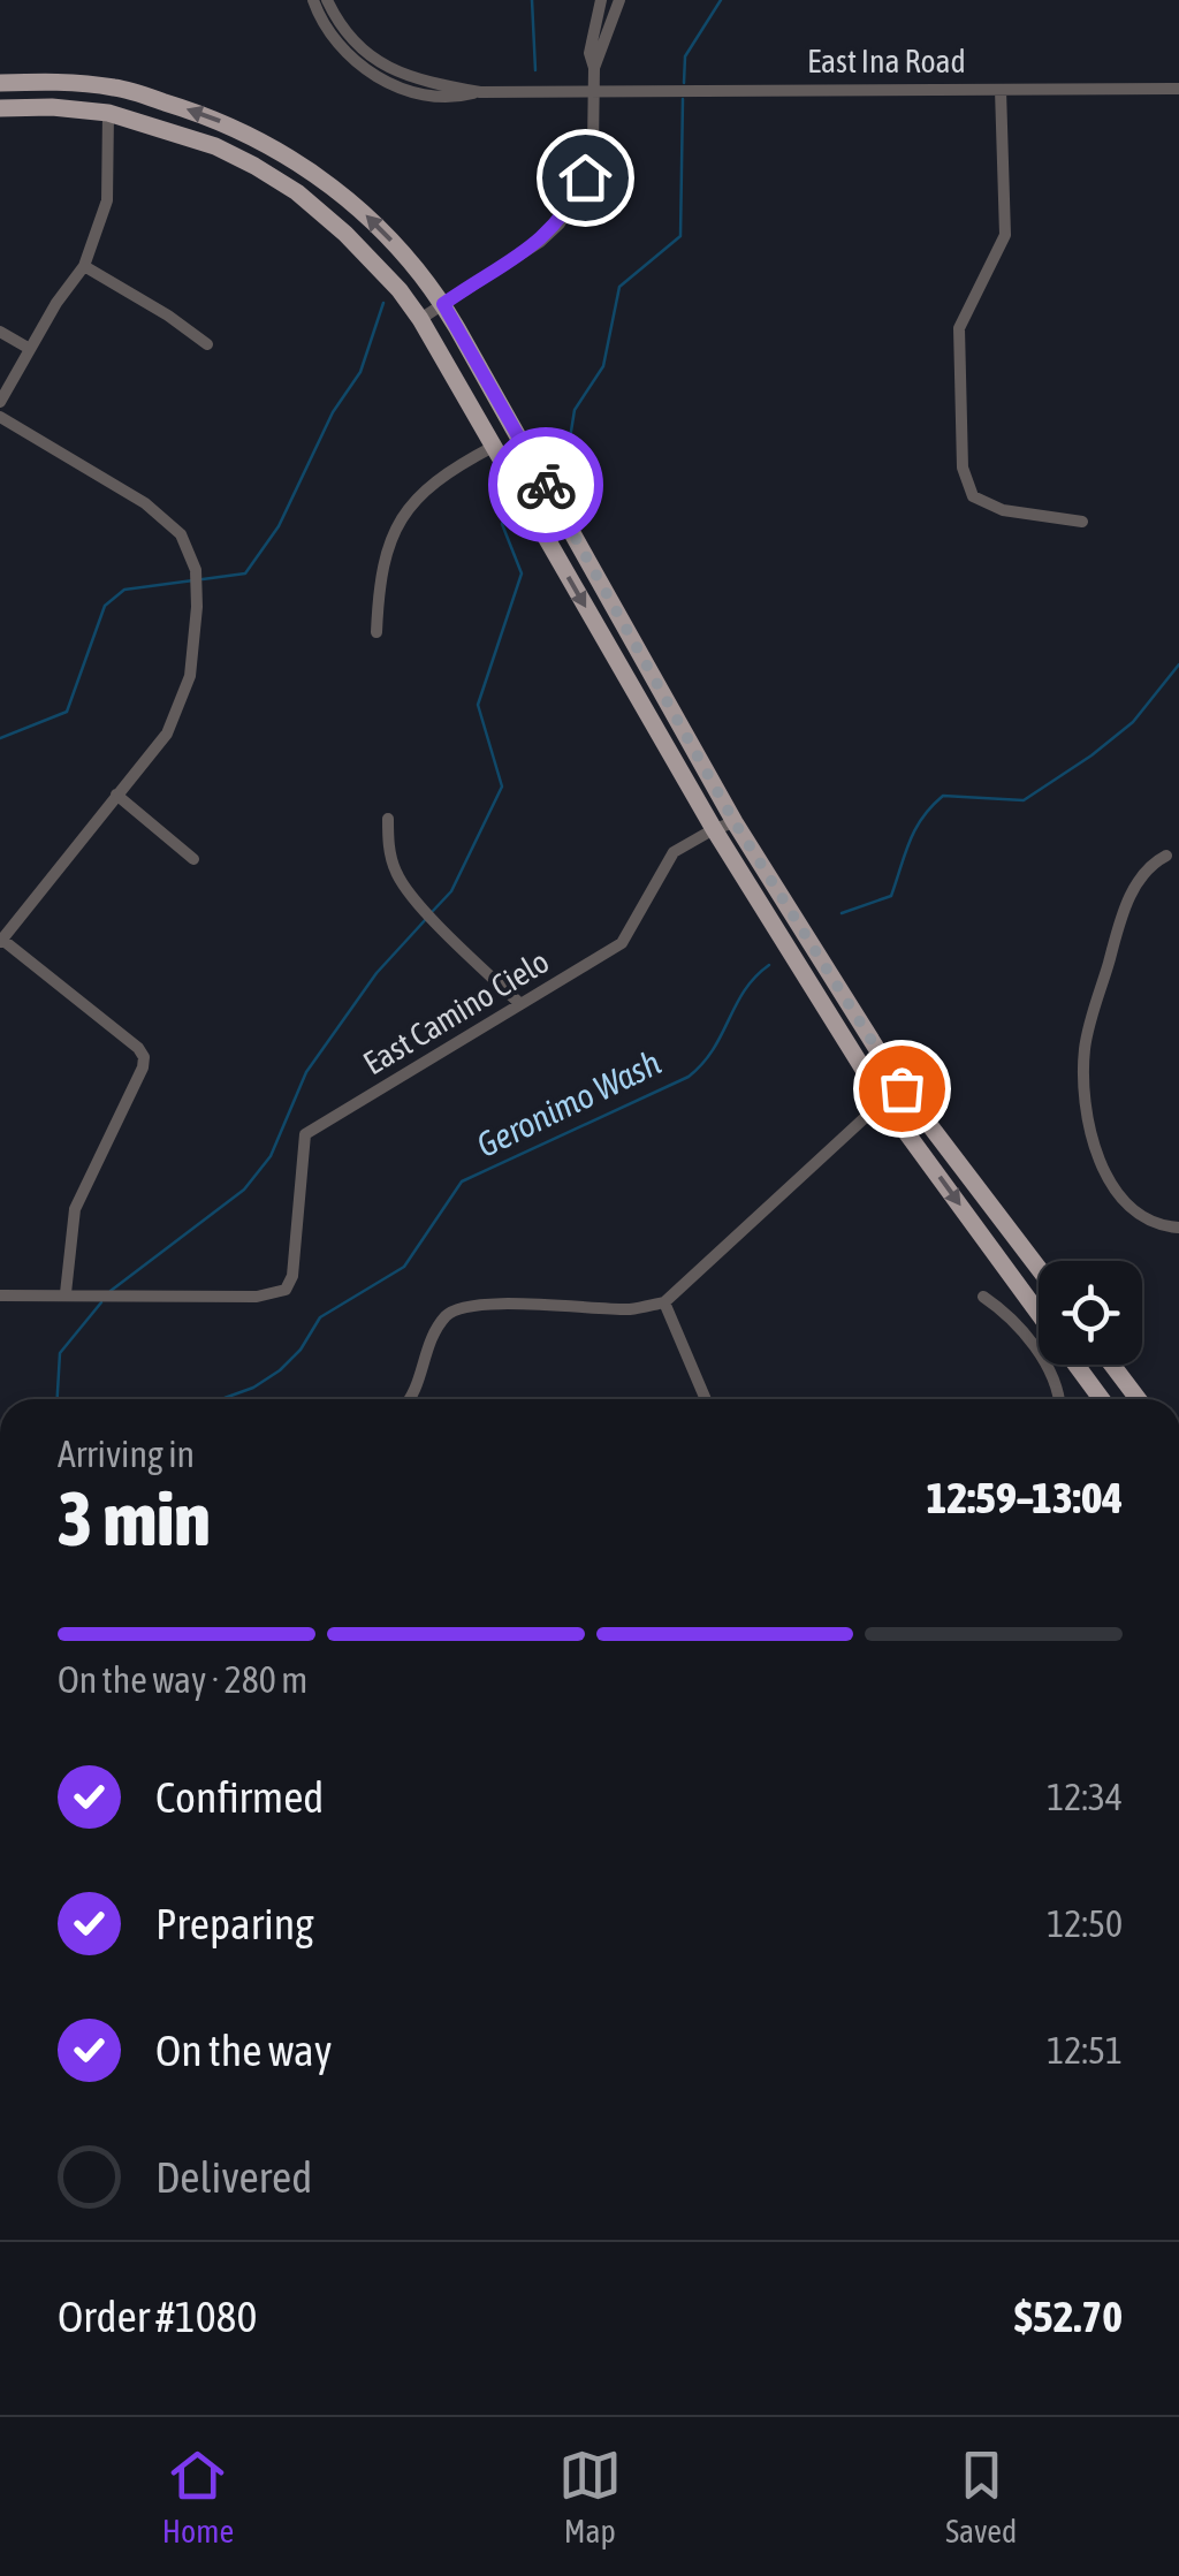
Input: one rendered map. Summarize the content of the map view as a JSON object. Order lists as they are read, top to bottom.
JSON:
{
  "streets": {
    "street": ["East Ina Road", "East Camino Cielo"]
  },
  "water": ["Geronimo Wash"],
  "page": {
    "heading": ["3 min", "Arriving in", "12:59–13:04"],
    "panel": ["Order #1080", "$52.70"],
    "bar": "On the way · 280 m",
    "list": [
      ["Confirmed", "12:34"],
      ["Preparing", "12:50"],
      ["On the way", "12:51"],
      "Delivered"
    ],
    "tabs": ["Home", "Map", "Saved"]
  }
}
